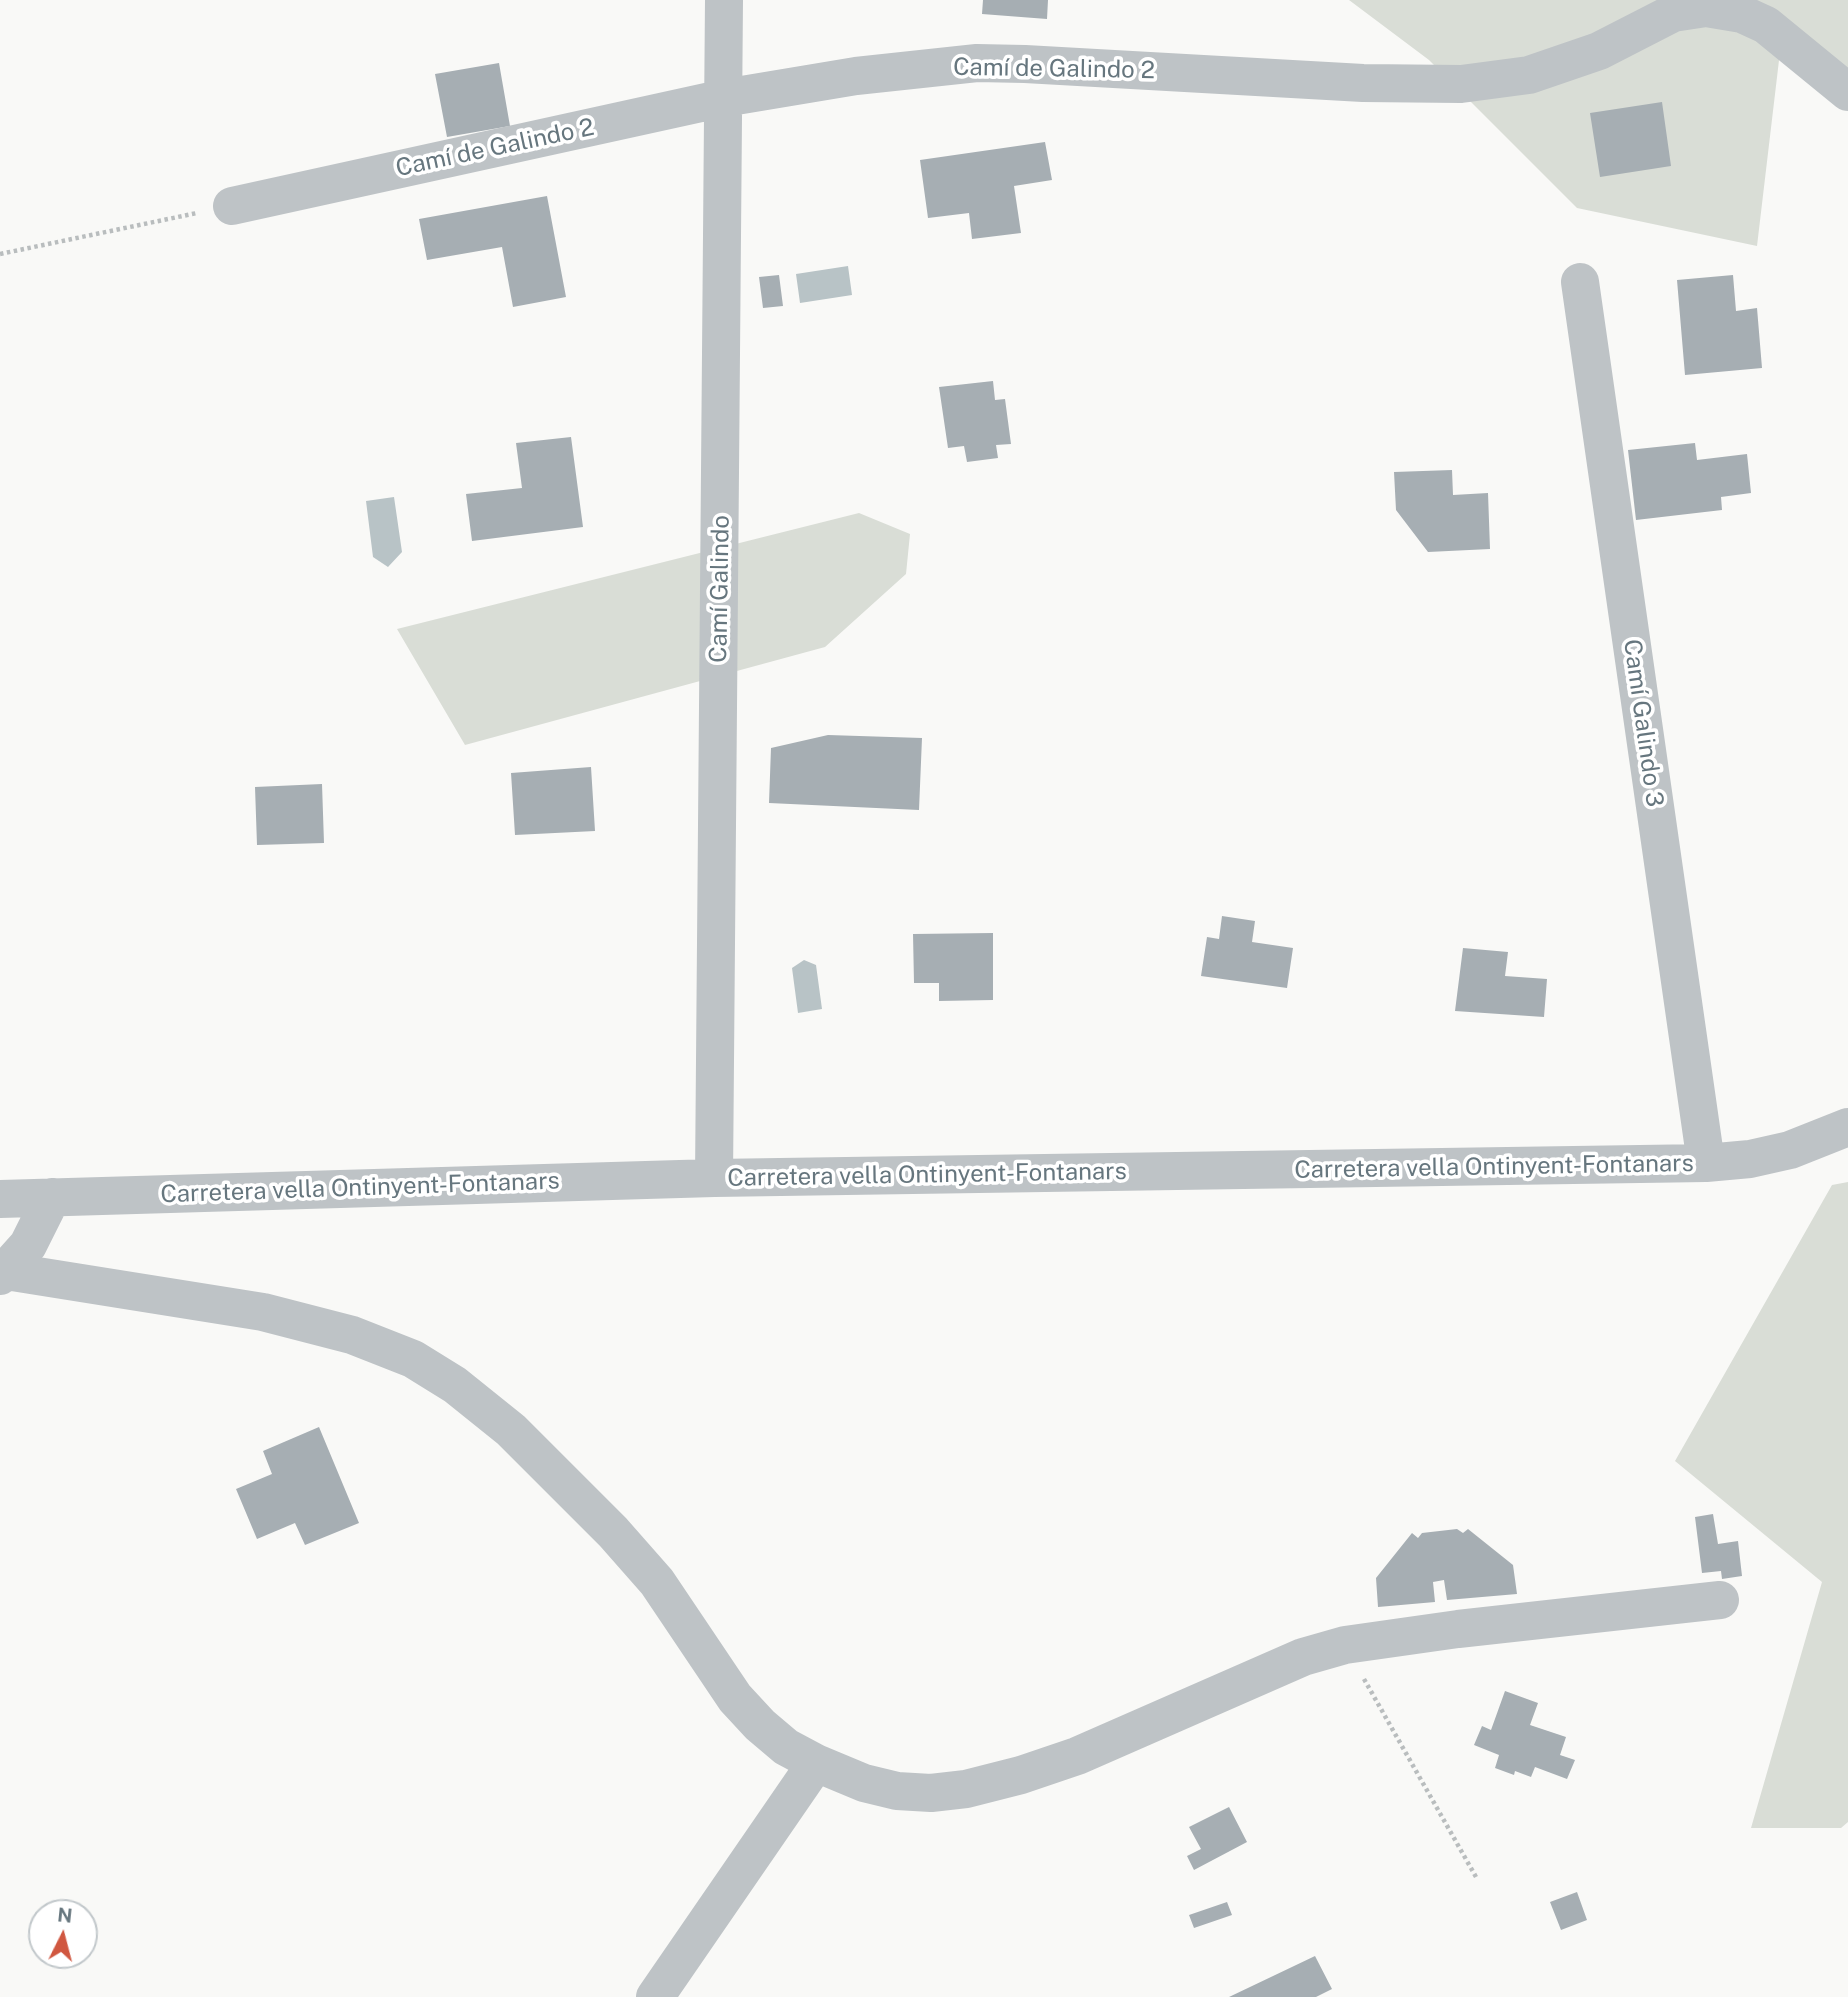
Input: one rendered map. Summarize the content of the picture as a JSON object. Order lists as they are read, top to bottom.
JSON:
{
  "streets": {
    "street": [
      "Camí de Galindo 2",
      "Camí Galindo",
      "Camí Galindo 3",
      "Carretera vella Ontinyent-Fontanars"
    ]
  },
  "crossings": [
    ["Camí de Galindo 2", "Camí Galindo"],
    ["Camí Galindo", "Carretera vella Ontinyent-Fontanars"],
    ["Camí Galindo 3", "Carretera vella Ontinyent-Fontanars"]
  ],
  "north": "top"
}
